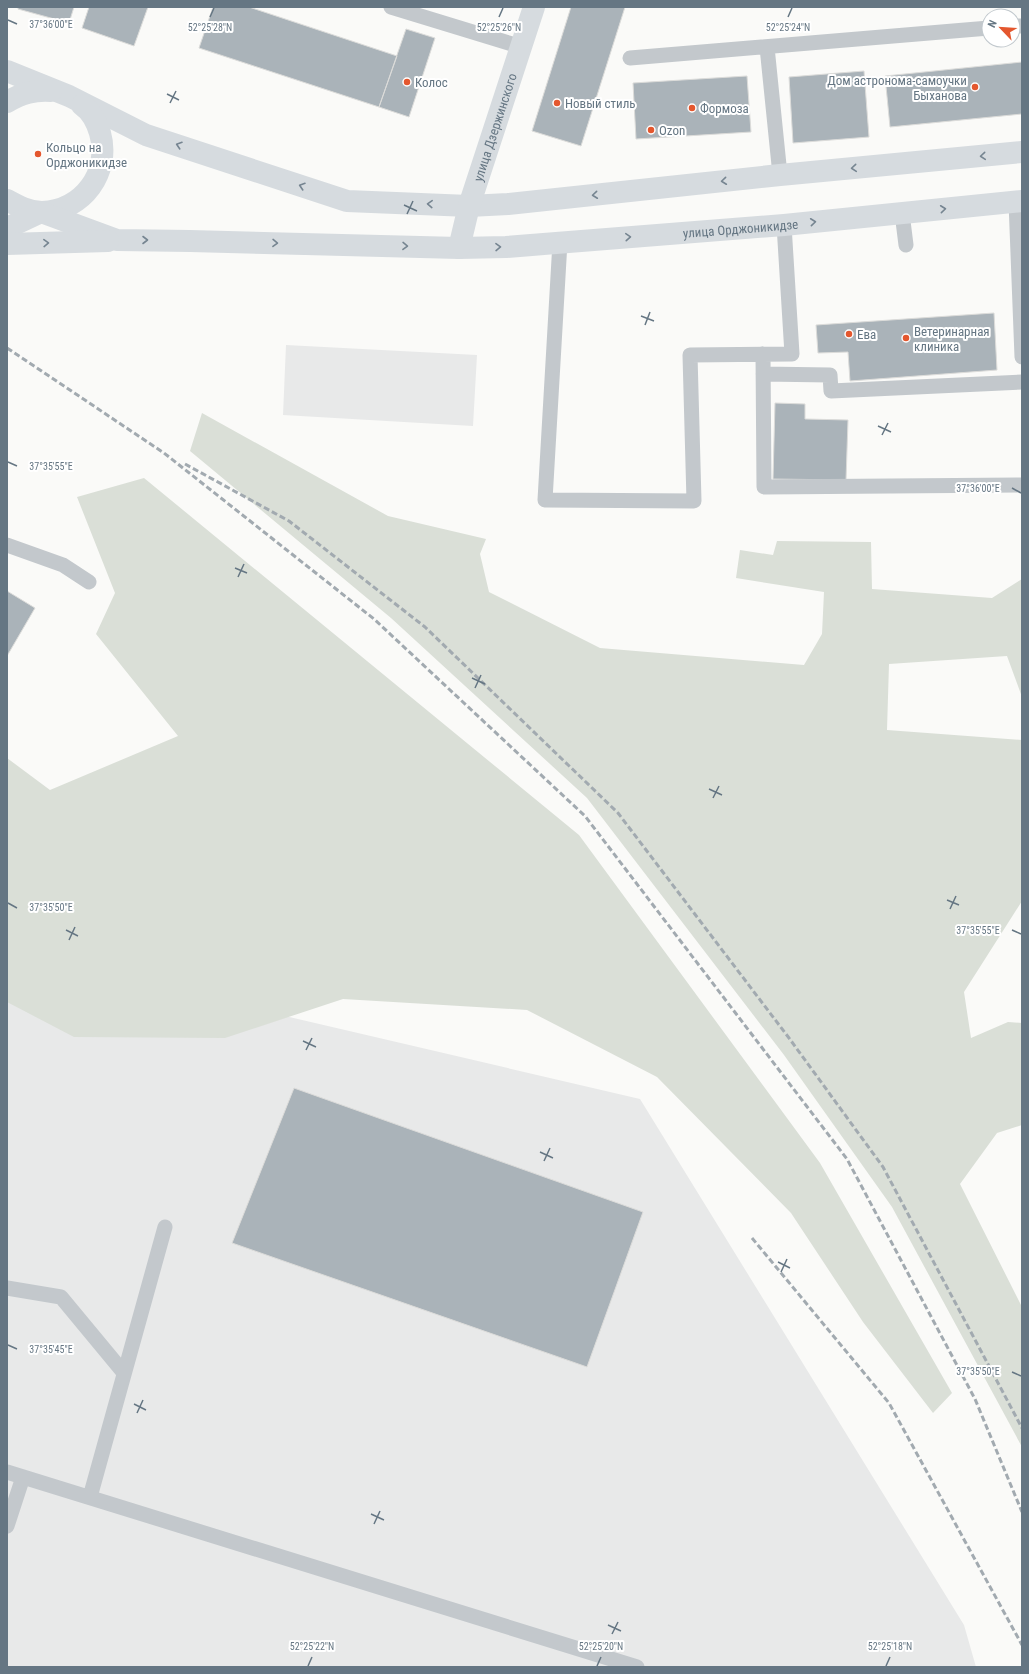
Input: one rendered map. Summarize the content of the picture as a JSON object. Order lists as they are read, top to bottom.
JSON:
{
  "streets": {
    "main road": ["улица Дзержинского", "улица Орджоникидзе"]
  },
  "crossings": [
    ["улица Дзержинского", "улица Орджоникидзе"]
  ],
  "places": [
    "Колос",
    "Дом астронома-самоучки Быханова",
    "Новый стиль",
    "Формоза",
    "Ozon",
    "Кольцо на Орджоникидзе",
    "Ева",
    "Ветеринарная клиника"
  ],
  "north": "top left",
  "coordinates": [
    "37°36'00\"E",
    "52°25'28\"N",
    "52°25'26\"N",
    "52°25'24\"N",
    "37°35'55\"E",
    "37°35'50\"E",
    "37°35'45\"E",
    "52°25'22\"N",
    "52°25'20\"N",
    "52°25'18\"N"
  ]
}
